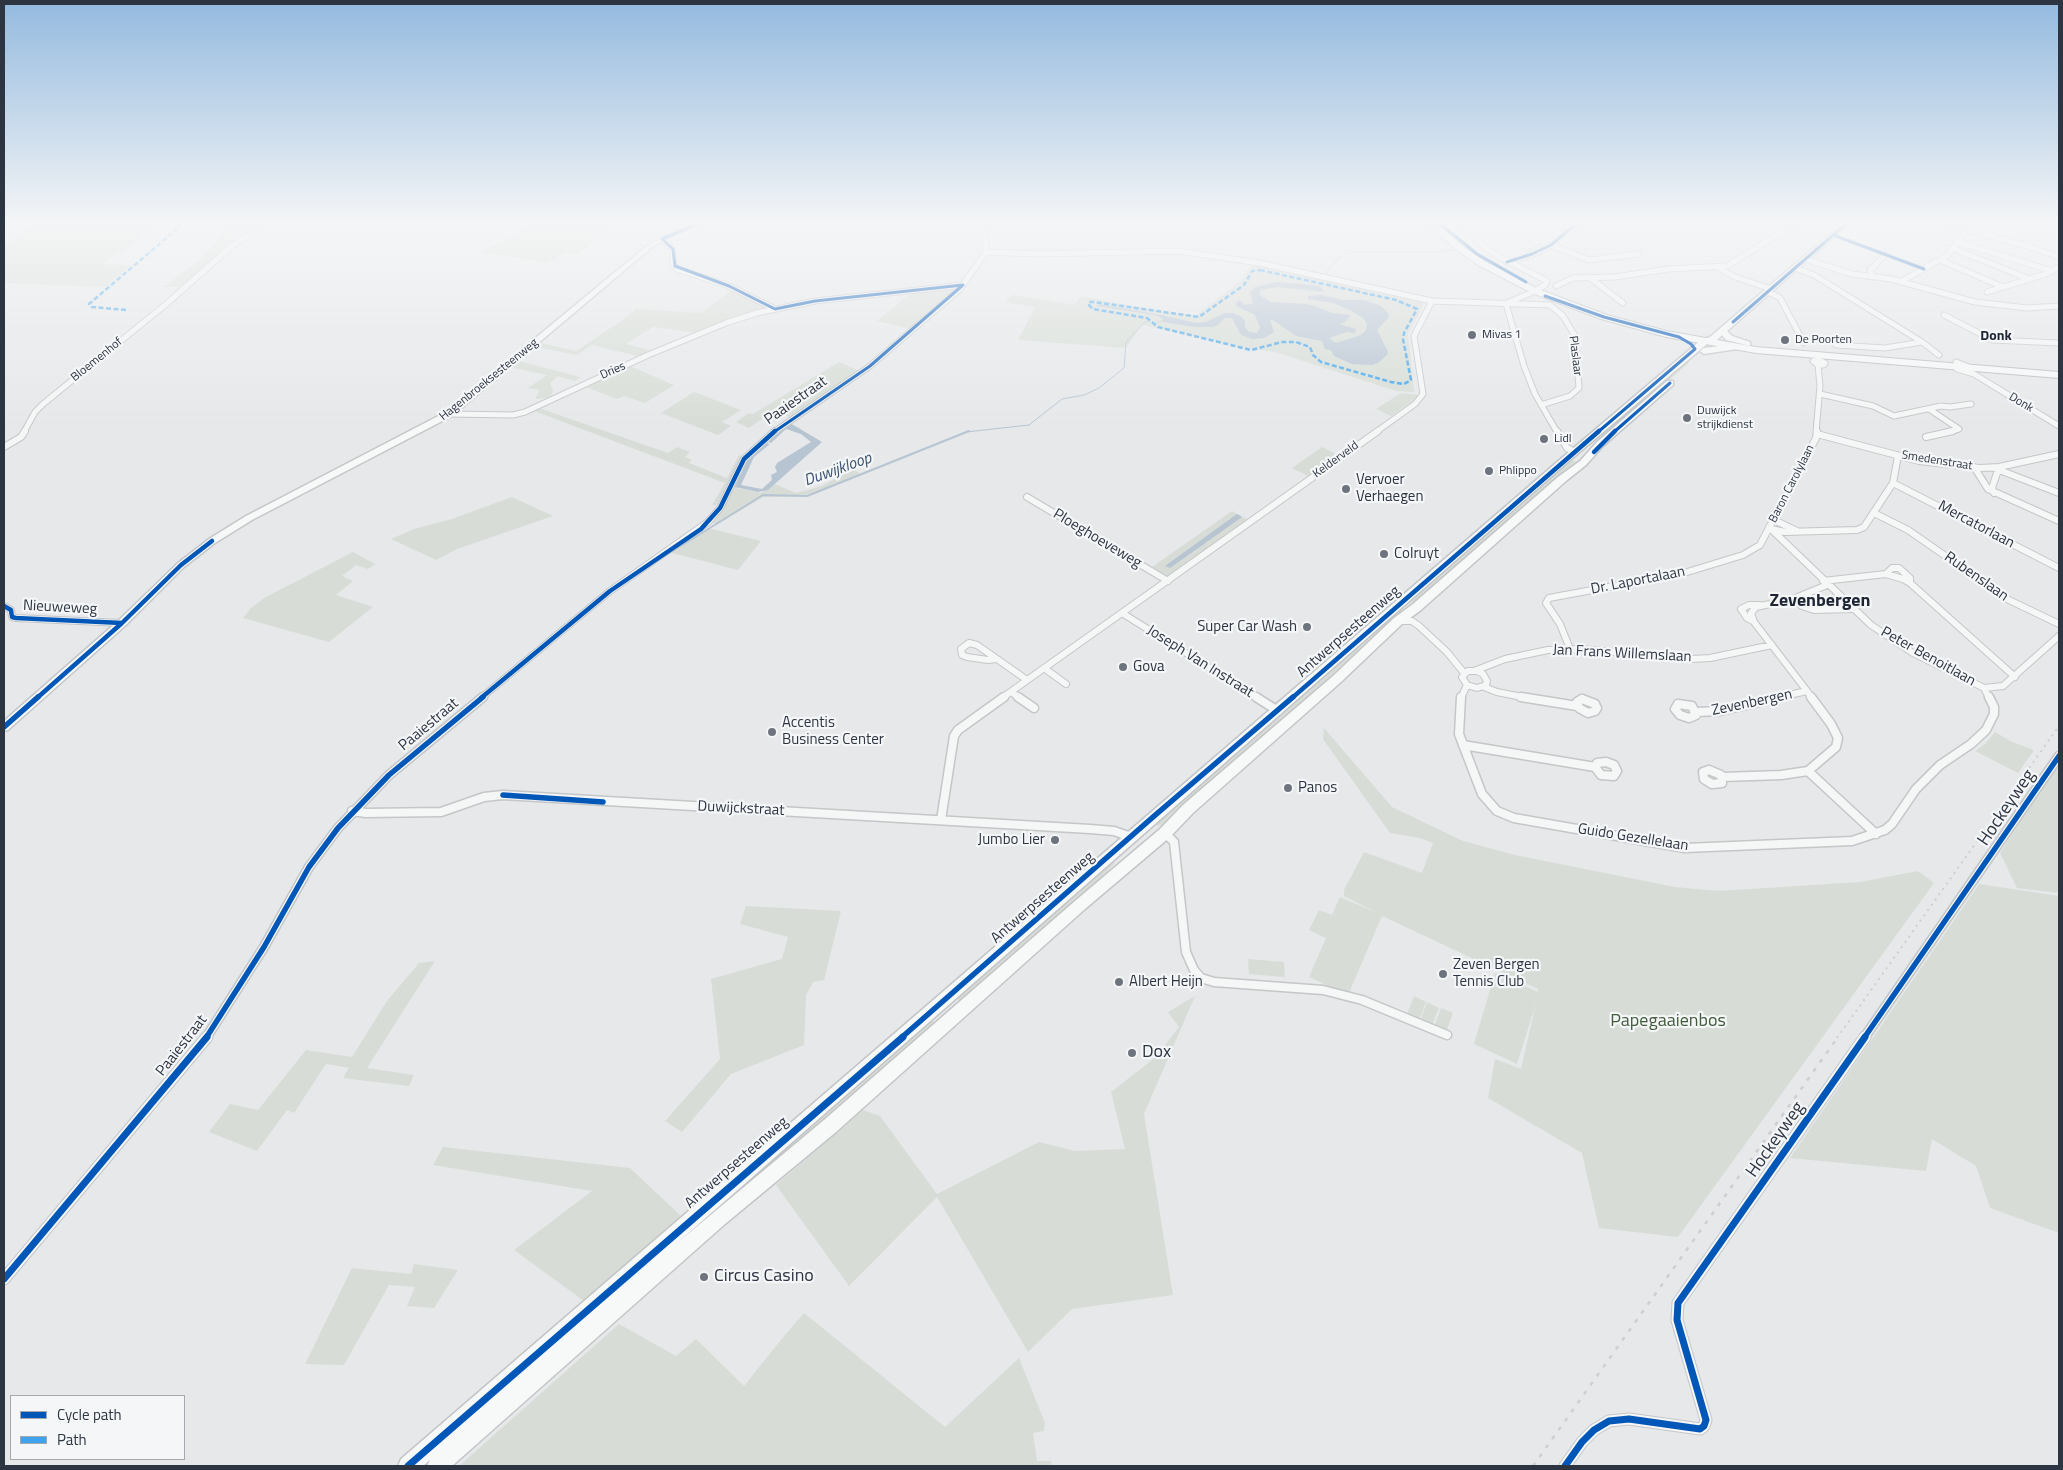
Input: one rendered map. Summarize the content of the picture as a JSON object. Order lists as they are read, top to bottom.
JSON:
{
  "streets": {
    "main road": ["Antwerpsesteenweg"],
    "street": [
      "Plaslaar",
      "Bloemenhof",
      "Dries",
      "Hagenbroeksesteenweg",
      "Paaiestraat",
      "Donk",
      "Kelderveld",
      "Smedenstraat",
      "Baron Carolylaan",
      "Mercatorlaan",
      "Ploeghoeveweg",
      "Rubenslaan",
      "Dr. Laportalaan",
      "Nieuweweg",
      "Jan Frans Willemslaan",
      "Peter Benoitlaan",
      "Joseph Van Instraat",
      "Zevenbergen",
      "Hockeyweg",
      "Duwijckstraat",
      "Guido Gezellelaan"
    ]
  },
  "crossings": [
    ["Plaslaar", "Kelderveld"],
    ["Dries", "Hagenbroeksesteenweg"],
    ["Hagenbroeksesteenweg", "Nieuweweg"],
    ["Paaiestraat", "Duwijckstraat"],
    ["Kelderveld", "Ploeghoeveweg"],
    ["Smedenstraat", "Baron Carolylaan"],
    ["Baron Carolylaan", "Dr. Laportalaan"],
    ["Baron Carolylaan", "Peter Benoitlaan"],
    ["Baron Carolylaan", "Zevenbergen"],
    ["Dr. Laportalaan", "Jan Frans Willemslaan"],
    ["Antwerpsesteenweg", "Joseph Van Instraat"],
    ["Antwerpsesteenweg", "Duwijckstraat"],
    ["Jan Frans Willemslaan", "Zevenbergen"],
    ["Jan Frans Willemslaan", "Guido Gezellelaan"],
    ["Peter Benoitlaan", "Zevenbergen"]
  ],
  "districts": ["Donk", "Zevenbergen"],
  "water": ["Duwijkloop"],
  "parks": ["Papegaaienbos"],
  "places": [
    "Mivas 1",
    "De Poorten",
    "Duwijck strijkdienst",
    "Lidl",
    "Phlippo",
    "Vervoer Verhaegen",
    "Colruyt",
    "Super Car Wash",
    "Gova",
    "Accentis Business Center",
    "Panos",
    "Jumbo Lier",
    "Zeven Bergen Tennis Club",
    "Albert Heijn",
    "Dox",
    "Circus Casino"
  ],
  "legend": ["Cycle path", "Path"]
}
